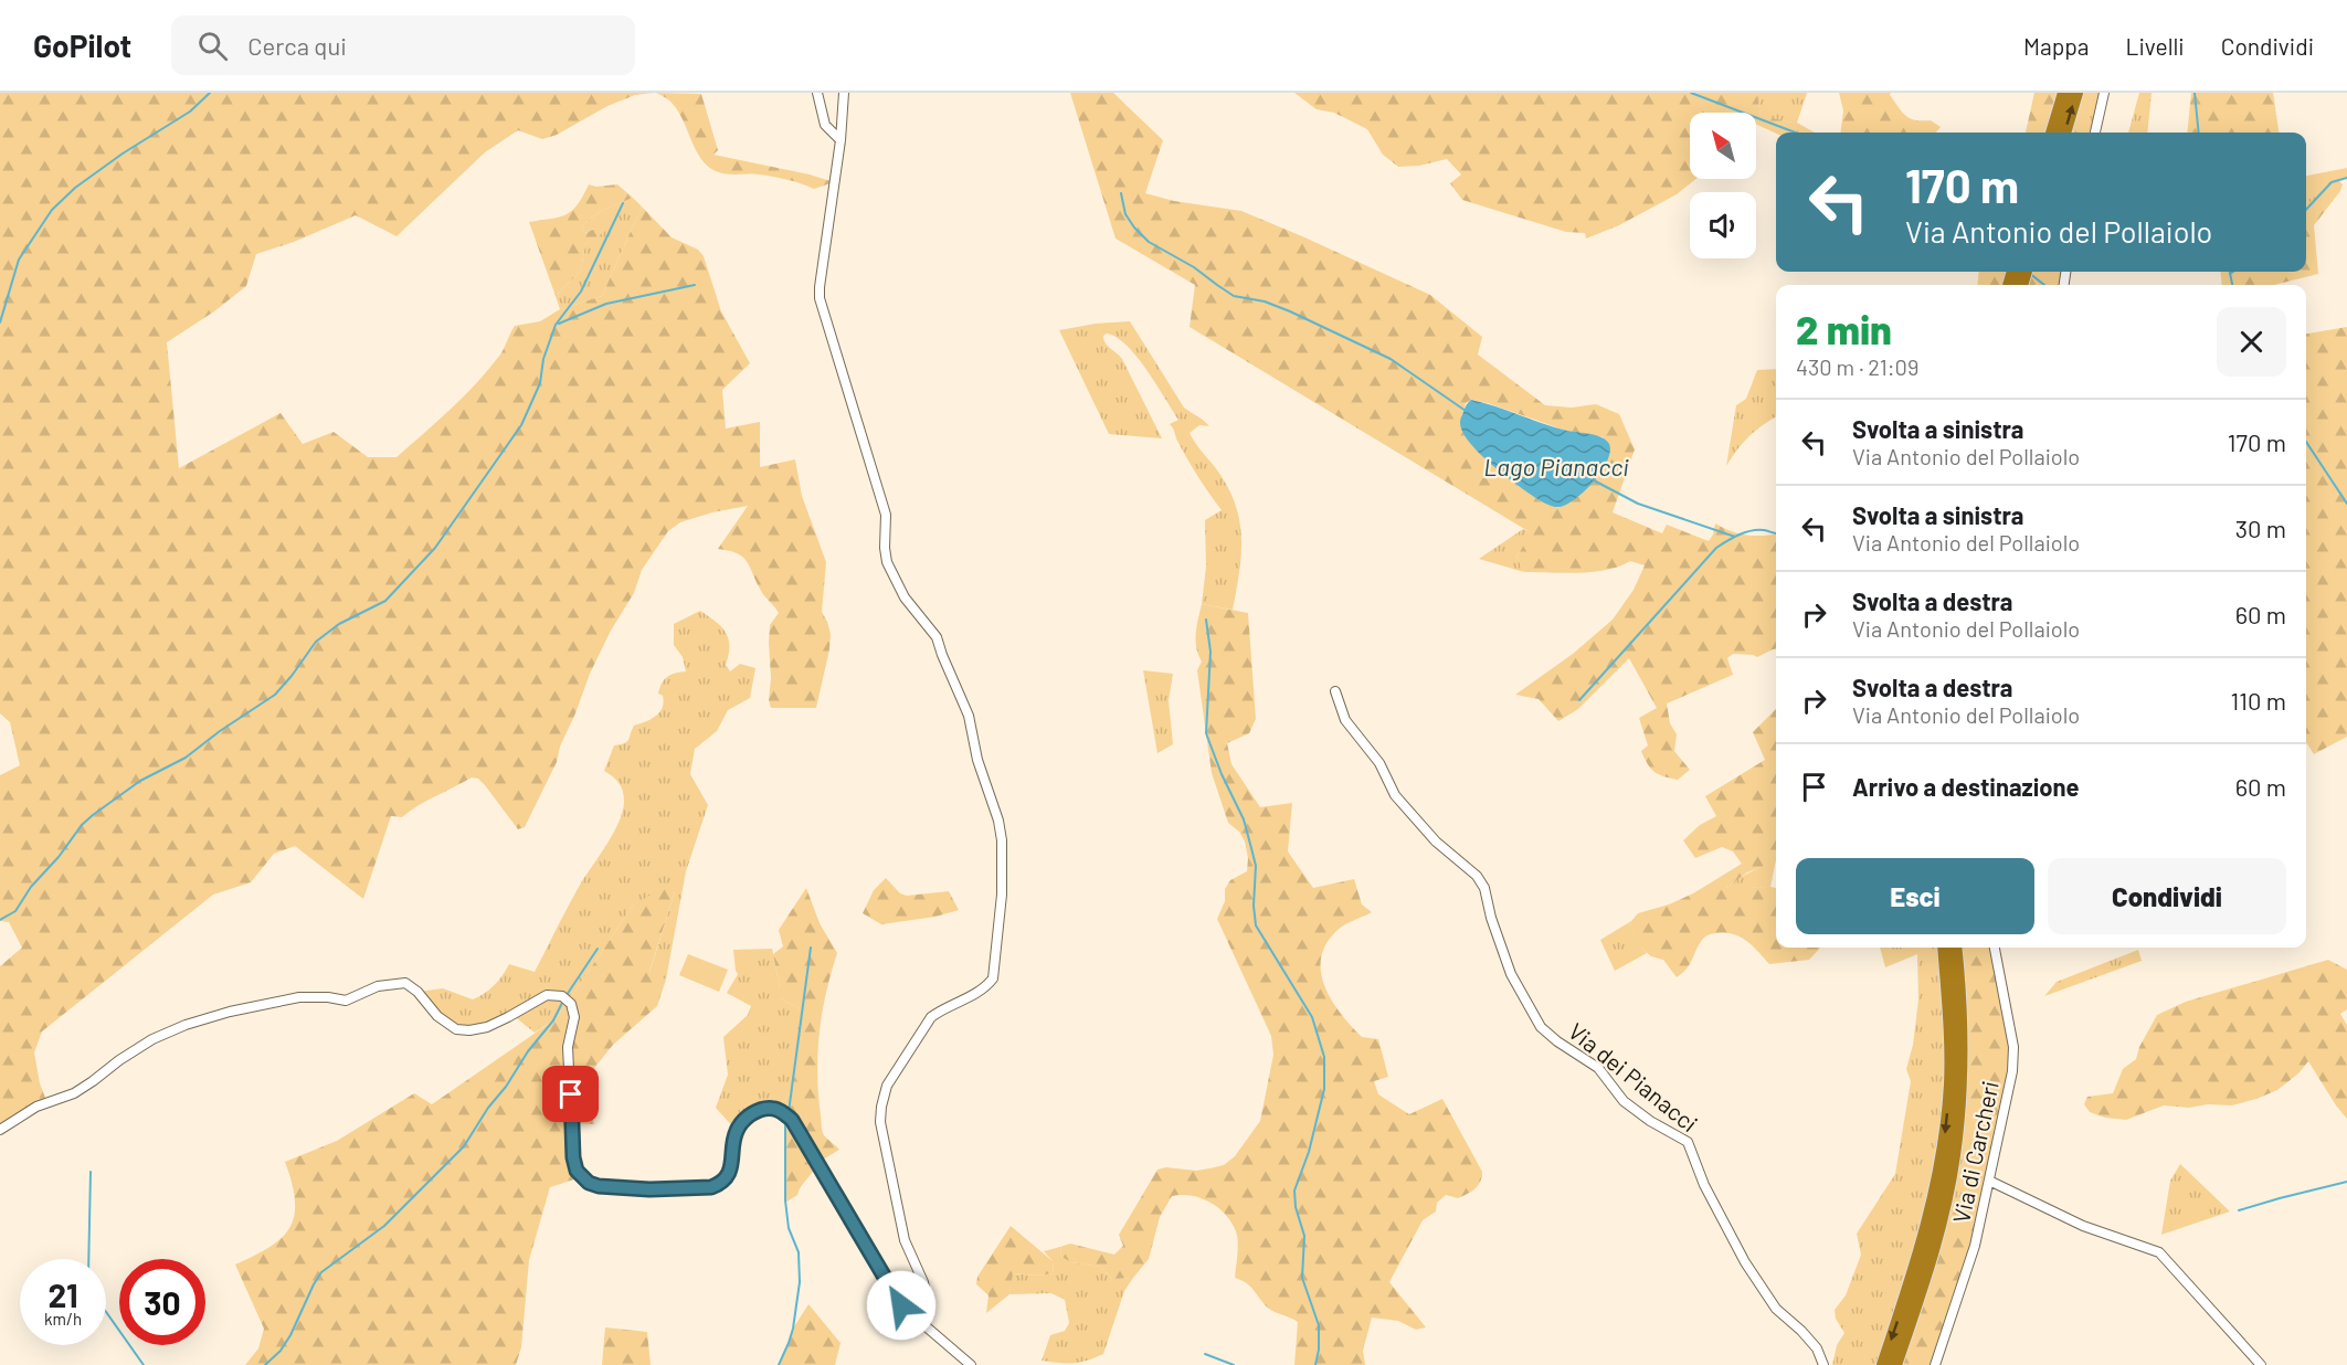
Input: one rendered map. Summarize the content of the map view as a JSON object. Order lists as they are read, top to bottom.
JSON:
{
  "streets": {
    "street": ["Via dei Pianacci", "Via di Carcheri"]
  },
  "water": ["Lago Pianacci"],
  "north": "top left",
  "page": {
    "header": "GoPilot",
    "search": "Cerca qui",
    "nav": ["Mappa", "Livelli", "Condividi"],
    "turn": ["170 m", "Via Antonio del Pollaiolo"],
    "heading": ["2 min", "430 m · 21:09"],
    "list": [
      {
        "name": "Svolta a sinistra",
        "note": "Via Antonio del Pollaiolo",
        "value": "170 m"
      },
      {
        "name": "Svolta a sinistra",
        "note": "Via Antonio del Pollaiolo",
        "value": "30 m"
      },
      {
        "name": "Svolta a destra",
        "note": "Via Antonio del Pollaiolo",
        "value": "60 m"
      },
      {
        "name": "Svolta a destra",
        "note": "Via Antonio del Pollaiolo",
        "value": "110 m"
      },
      {
        "name": "Arrivo a destinazione",
        "value": "60 m"
      }
    ],
    "buttons": ["Esci", "Condividi"],
    "speed": "21 km/h",
    "limit": "30"
  }
}
